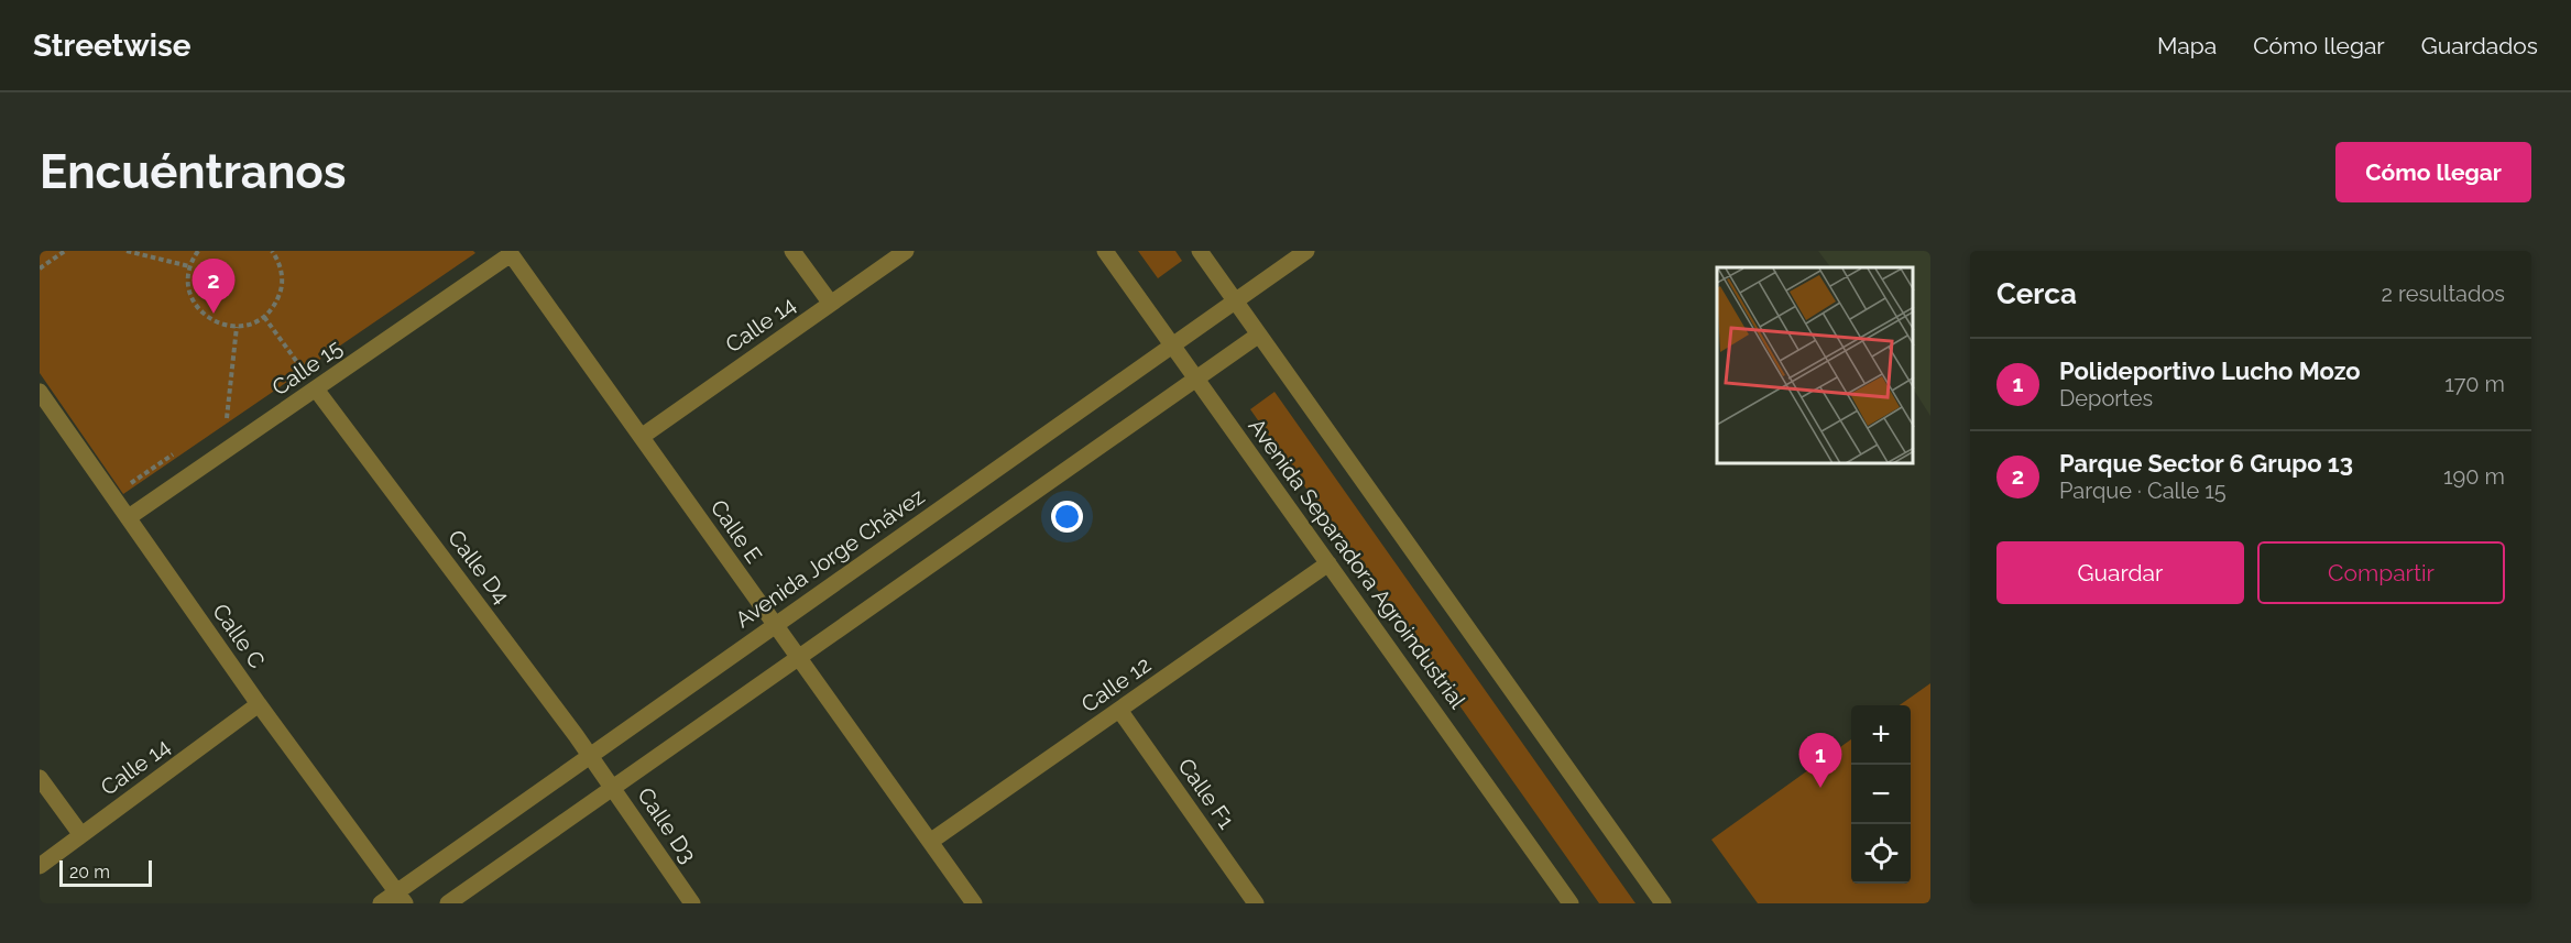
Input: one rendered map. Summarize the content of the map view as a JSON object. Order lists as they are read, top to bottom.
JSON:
{
  "streets": {
    "street": [
      "Calle 14",
      "Calle 15",
      "Calle E",
      "Avenida Jorge Chávez",
      "Avenida Separadora Agroindustrial",
      "Calle D4",
      "Calle C",
      "Calle 12",
      "Calle F1",
      "Calle D3"
    ]
  },
  "crossings": [
    ["Calle 14", "Calle E"],
    ["Calle 14", "Calle C"],
    ["Calle 15", "Calle E"],
    ["Calle 15", "Calle D4"],
    ["Calle 15", "Calle C"],
    ["Calle E", "Avenida Jorge Chávez"],
    ["Calle E", "Calle 12"],
    ["Avenida Jorge Chávez", "Avenida Separadora Agroindustrial"],
    ["Avenida Jorge Chávez", "Calle D4"],
    ["Avenida Jorge Chávez", "Calle C"],
    ["Avenida Separadora Agroindustrial", "Calle 12"],
    ["Calle D4", "Calle D3"],
    ["Calle 12", "Calle F1"]
  ],
  "scale_bar": "20 m",
  "page": {
    "header": "Streetwise",
    "nav": ["Mapa", "Cómo llegar", "Guardados"],
    "buttons": [
      "Cómo llegar",
      ["Guardar", "Compartir"]
    ],
    "title": "Encuéntranos",
    "heading": ["Cerca", "2 resultados"],
    "pins": ["2", "1"],
    "list": [
      {
        "mark": "1",
        "name": "Polideportivo Lucho Mozo",
        "note": "Deportes",
        "value": "170 m"
      },
      {
        "mark": "2",
        "name": "Parque Sector 6 Grupo 13",
        "note": "Parque · Calle 15",
        "value": "190 m"
      }
    ],
    "map_buttons": ["+", "−"],
    "scale": "20 m"
  }
}
